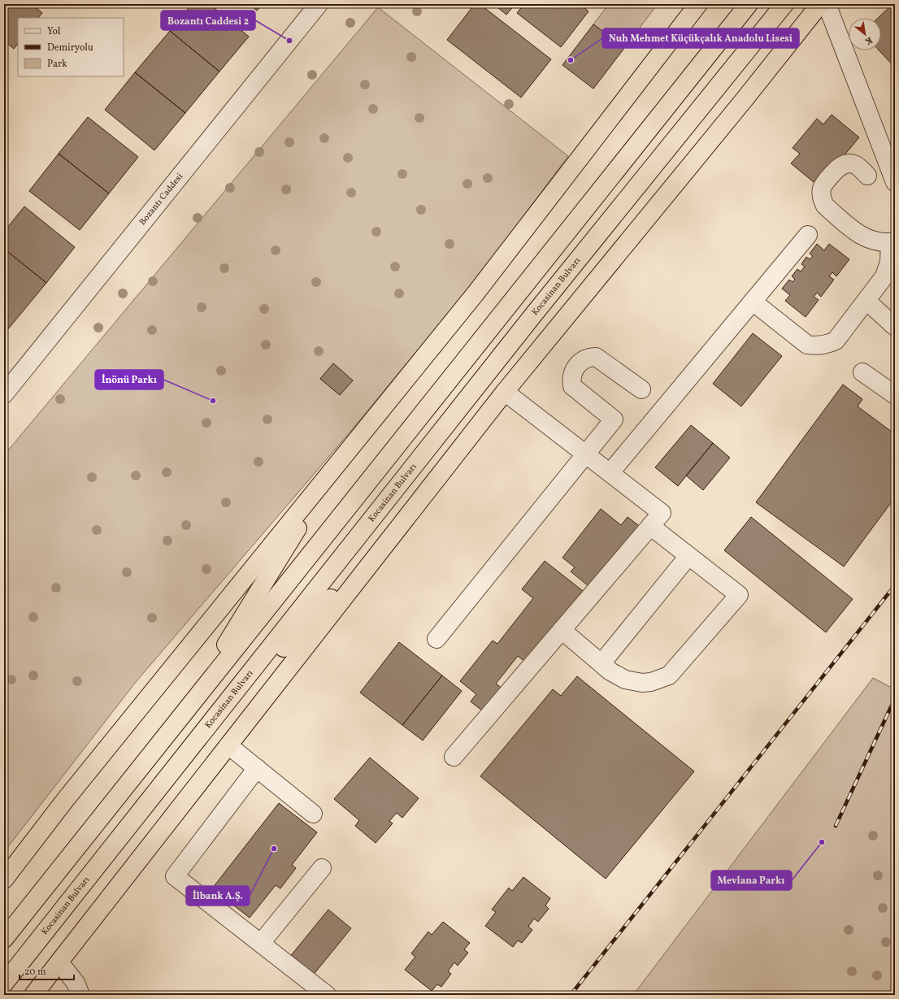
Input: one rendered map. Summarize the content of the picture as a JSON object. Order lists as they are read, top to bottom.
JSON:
{
  "streets": {
    "highway": ["Kocasinan Bulvarı"],
    "street": ["Bozantı Caddesi"]
  },
  "places": [
    "Bozantı Caddesi 2",
    "Nuh Mehmet Küçükçalık Anadolu Lisesi",
    "İnönü Parkı",
    "Mevlana Parkı",
    "İlbank A.Ş."
  ],
  "legend": ["Yol", "Demiryolu", "Park"],
  "scale_bar": "20 m",
  "north": "bottom right"
}
